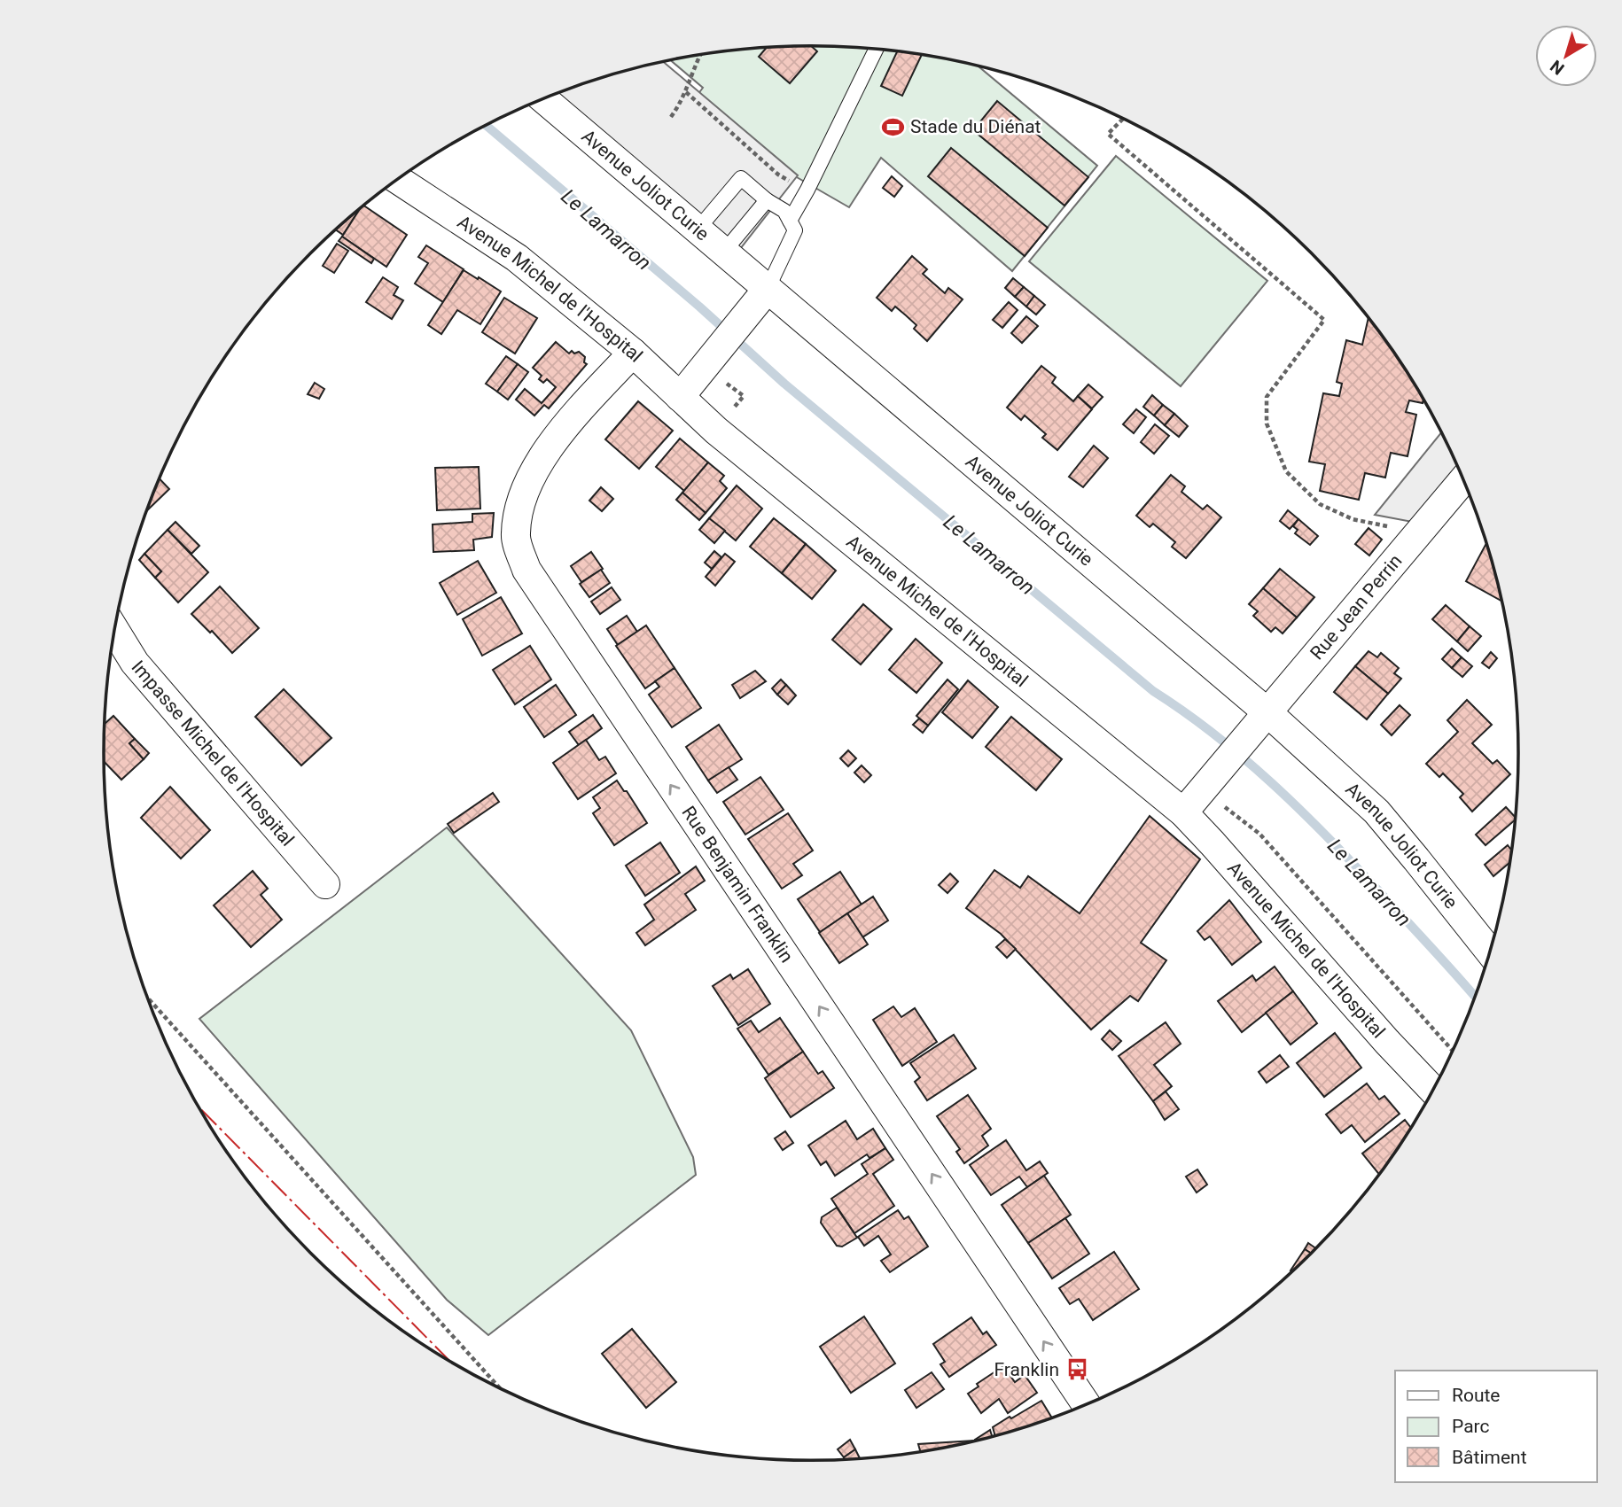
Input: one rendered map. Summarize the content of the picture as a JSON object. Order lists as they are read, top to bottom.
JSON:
{
  "streets": {
    "street": [
      "Avenue Joliot Curie",
      "Avenue Michel de l'Hospital",
      "Rue Jean Perrin",
      "Impasse Michel de l'Hospital",
      "Rue Benjamin Franklin"
    ]
  },
  "crossings": [
    ["Avenue Joliot Curie", "Rue Jean Perrin"],
    ["Avenue Michel de l'Hospital", "Rue Jean Perrin"],
    ["Avenue Michel de l'Hospital", "Rue Benjamin Franklin"]
  ],
  "one_way": ["Rue Benjamin Franklin"],
  "water": ["Le Lamarron"],
  "places": {
    "sports": ["Stade du Diénat"],
    "bus stop": ["Franklin"]
  },
  "legend": ["Route", "Parc", "Bâtiment"],
  "north": "bottom left"
}
